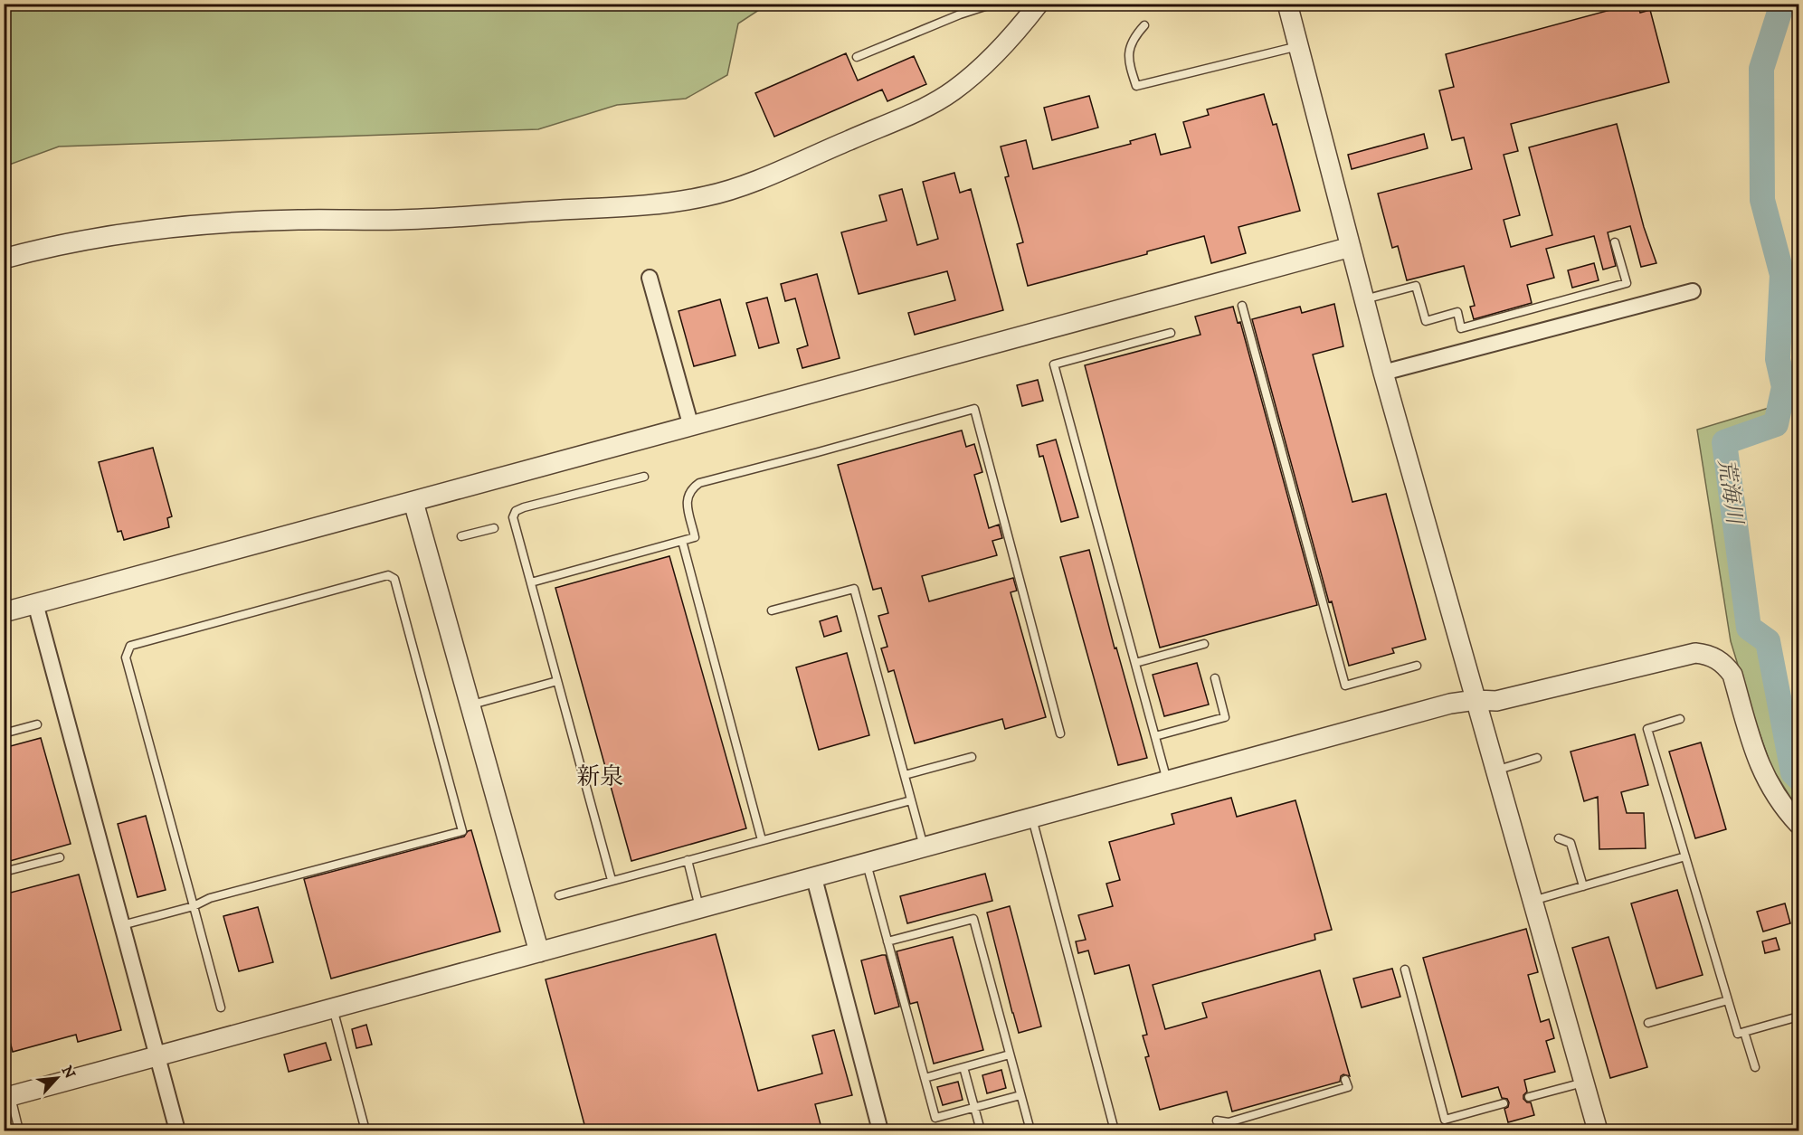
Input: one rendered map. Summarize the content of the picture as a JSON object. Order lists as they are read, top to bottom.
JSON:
{
  "districts": ["新泉"],
  "water": ["荒海川"],
  "north": "top right"
}
